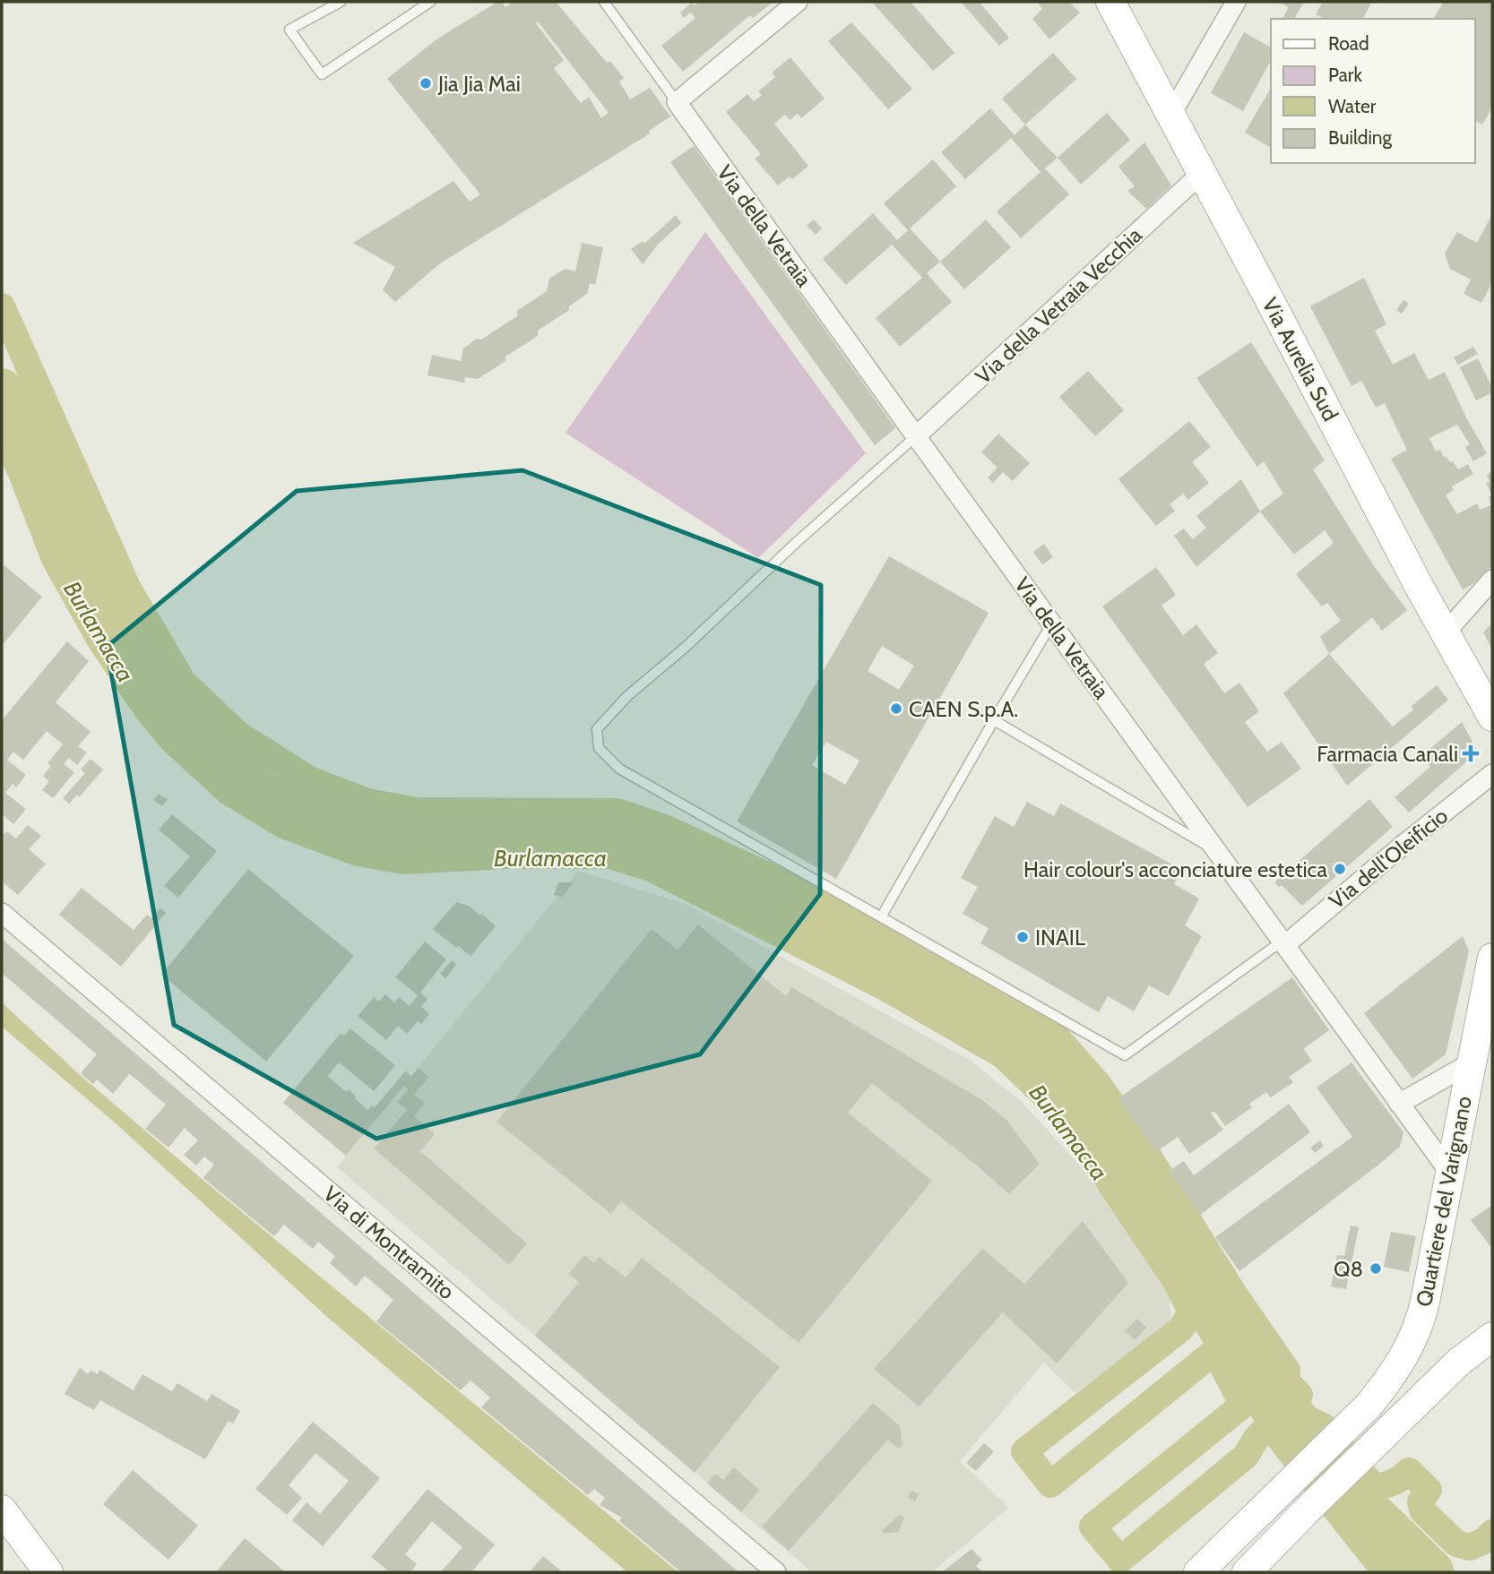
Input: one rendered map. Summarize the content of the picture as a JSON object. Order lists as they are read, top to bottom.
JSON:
{
  "streets": {
    "main road": ["Via Aurelia Sud", "Quartiere del Varignano"],
    "street": [
      "Via della Vetraia",
      "Via della Vetraia Vecchia",
      "Via dell'Oleificio",
      "Via di Montramito"
    ]
  },
  "crossings": [
    ["Via della Vetraia", "Via della Vetraia Vecchia"],
    ["Via della Vetraia", "Via dell'Oleificio"],
    ["Via della Vetraia", "Quartiere del Varignano"],
    ["Via della Vetraia Vecchia", "Via Aurelia Sud"]
  ],
  "water": ["Burlamacca"],
  "places": {
    "other": [
      "Jia Jia Mai",
      "CAEN S.p.A.",
      "Hair colour's acconciature estetica",
      "INAIL",
      "Q8"
    ],
    "health": ["Farmacia Canali"]
  },
  "legend": [
    "Road",
    "Park",
    "Water",
    "Building"
  ]
}
